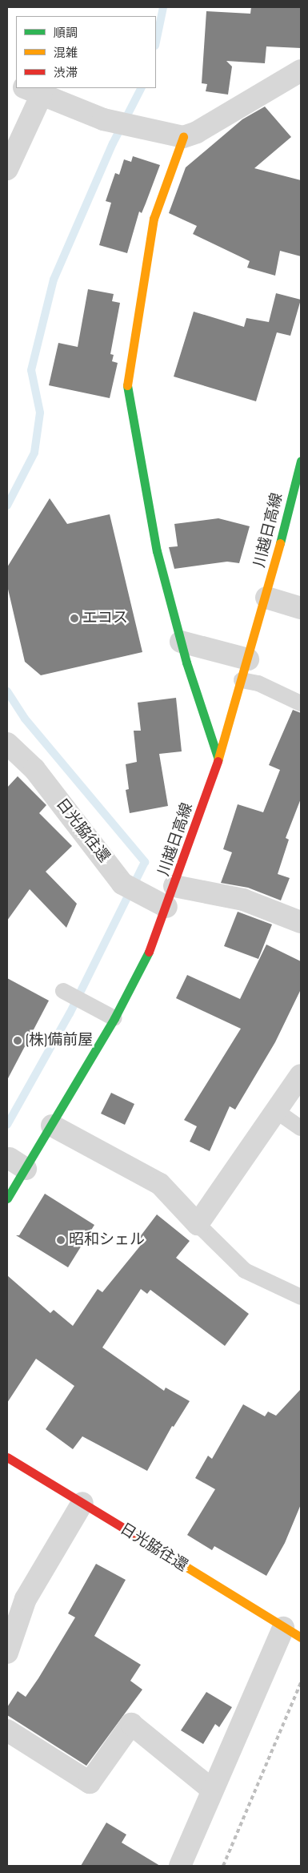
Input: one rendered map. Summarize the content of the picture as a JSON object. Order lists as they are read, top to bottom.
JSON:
{
  "streets": {
    "street": ["川越日高線", "日光脇往還"]
  },
  "crossings": [
    ["川越日高線", "日光脇往還"]
  ],
  "places": ["エコス", "(株)備前屋", "昭和シェル"],
  "legend": ["順調", "混雑", "渋滞"]
}
